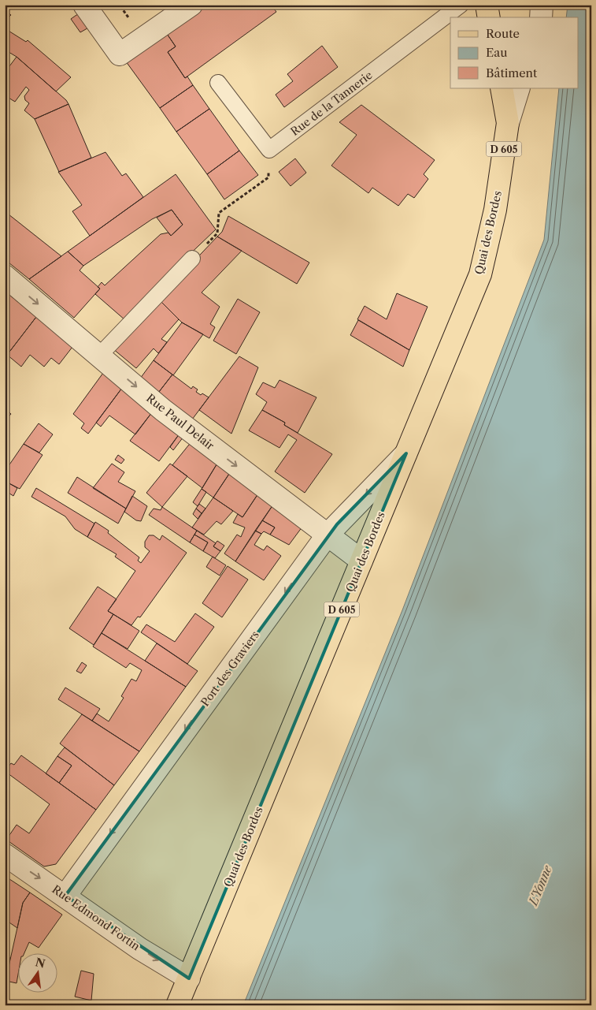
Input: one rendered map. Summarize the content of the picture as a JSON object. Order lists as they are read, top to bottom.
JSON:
{
  "streets": {
    "main road": ["D 605", "Quai des Bordes"],
    "street": ["Rue Paul Delair", "Port des Graviers", "Rue Edmond Fortin"],
    "lane": ["Rue de la Tannerie"]
  },
  "crossings": [
    ["Quai des Bordes", "Rue Paul Delair"],
    ["Quai des Bordes", "Port des Graviers"],
    ["Quai des Bordes", "Rue Edmond Fortin"],
    ["Rue Paul Delair", "Port des Graviers"],
    ["Port des Graviers", "Rue Edmond Fortin"]
  ],
  "one_way": ["Rue Paul Delair", "Port des Graviers", "Rue Edmond Fortin"],
  "water": ["L'Yonne"],
  "legend": ["Route", "Eau", "Bâtiment"],
  "north": "top"
}
